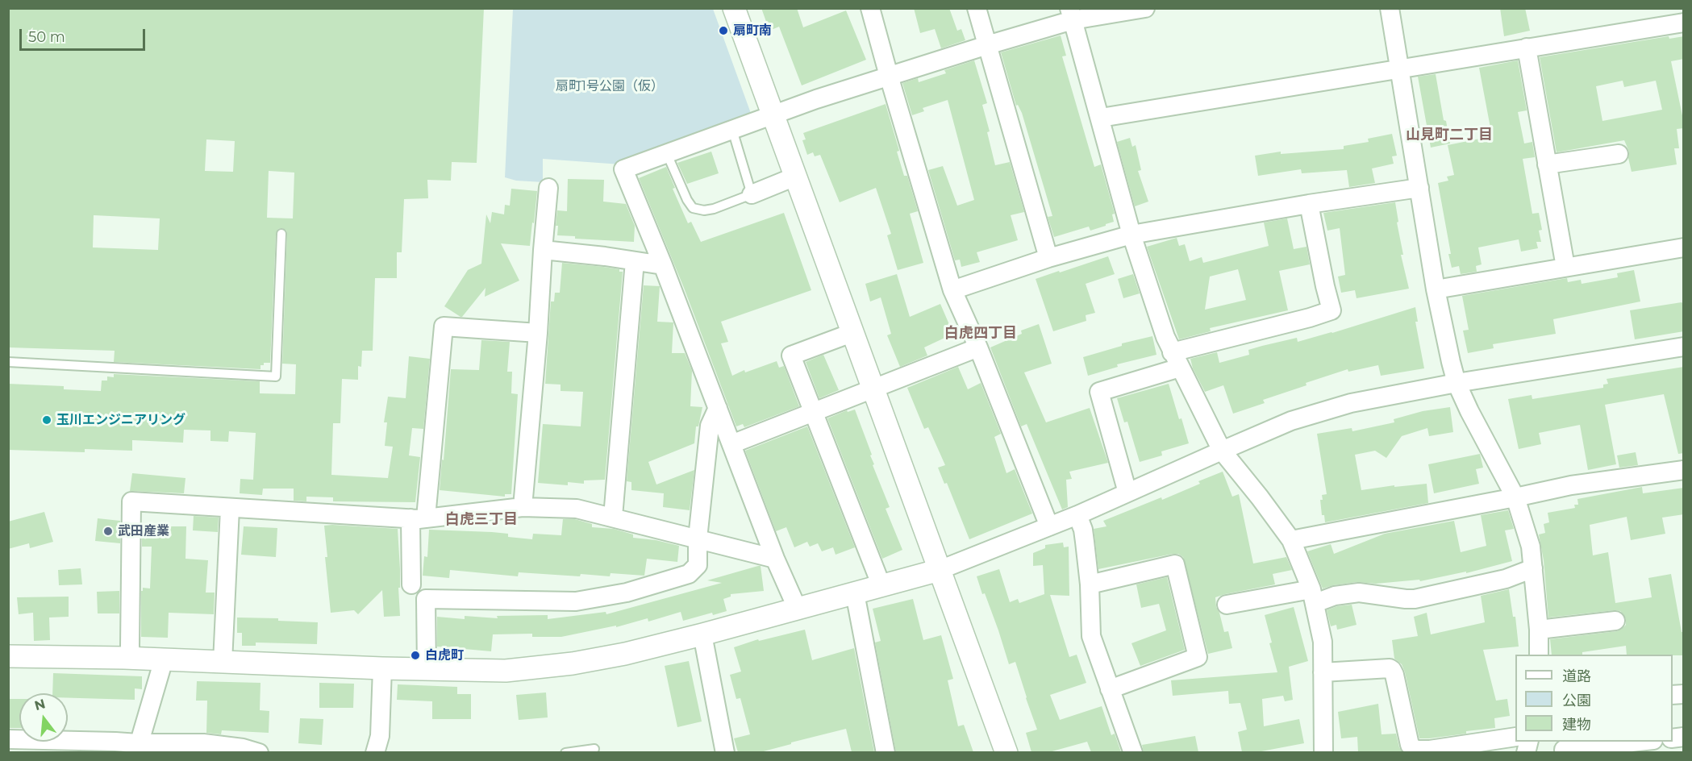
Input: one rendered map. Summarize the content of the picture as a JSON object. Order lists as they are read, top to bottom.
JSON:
{
  "districts": ["山見町二丁目", "白虎四丁目", "白虎三丁目"],
  "parks": ["扇町1号公園（仮）"],
  "places": [
    "扇町南",
    "玉川エンジニアリング",
    "武田産業",
    "白虎町"
  ],
  "legend": ["道路", "公園", "建物"],
  "scale_bar": "50 m",
  "north": "top"
}
